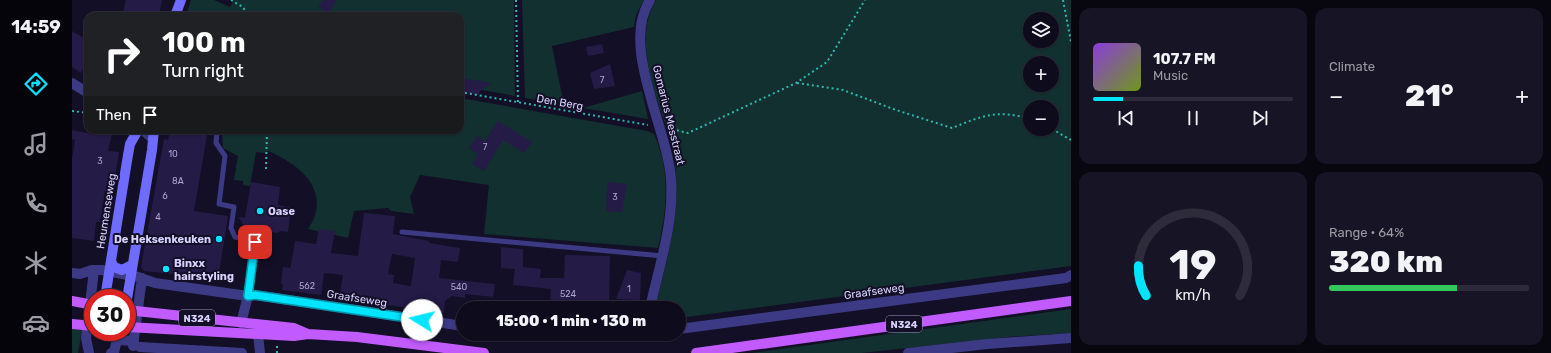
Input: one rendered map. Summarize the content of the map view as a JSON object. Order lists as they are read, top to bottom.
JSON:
{
  "streets": {
    "main road": ["N324"],
    "street": ["Gomarius Messtraat", "Heumenseweg", "Graafseweg"],
    "path": ["Den Berg"]
  },
  "crossings": [
    ["Den Berg", "Gomarius Messtraat"],
    ["Heumenseweg", "Graafseweg"]
  ],
  "places": ["Oase", "De Heksenkeuken", "Binxx hairstyling"],
  "house_numbers": [
    "7",
    "7",
    "10",
    "3",
    "8A",
    "6",
    "3",
    "4",
    "562",
    "540",
    "1",
    "524"
  ],
  "page": {
    "tabs": "14:59",
    "tile": [
      "Climate",
      ["Range · 64%", "320 km"]
    ],
    "map_buttons": ["+", "−"],
    "turn": ["100 m", "Turn right"],
    "song": ["107.7 FM", "Music"],
    "heat": ["−", "21°", "+"],
    "then": "Then",
    "limit": "30",
    "trip": "15:00 · 1 min · 130 m",
    "gauge": ["19", "km/h"]
  }
}
